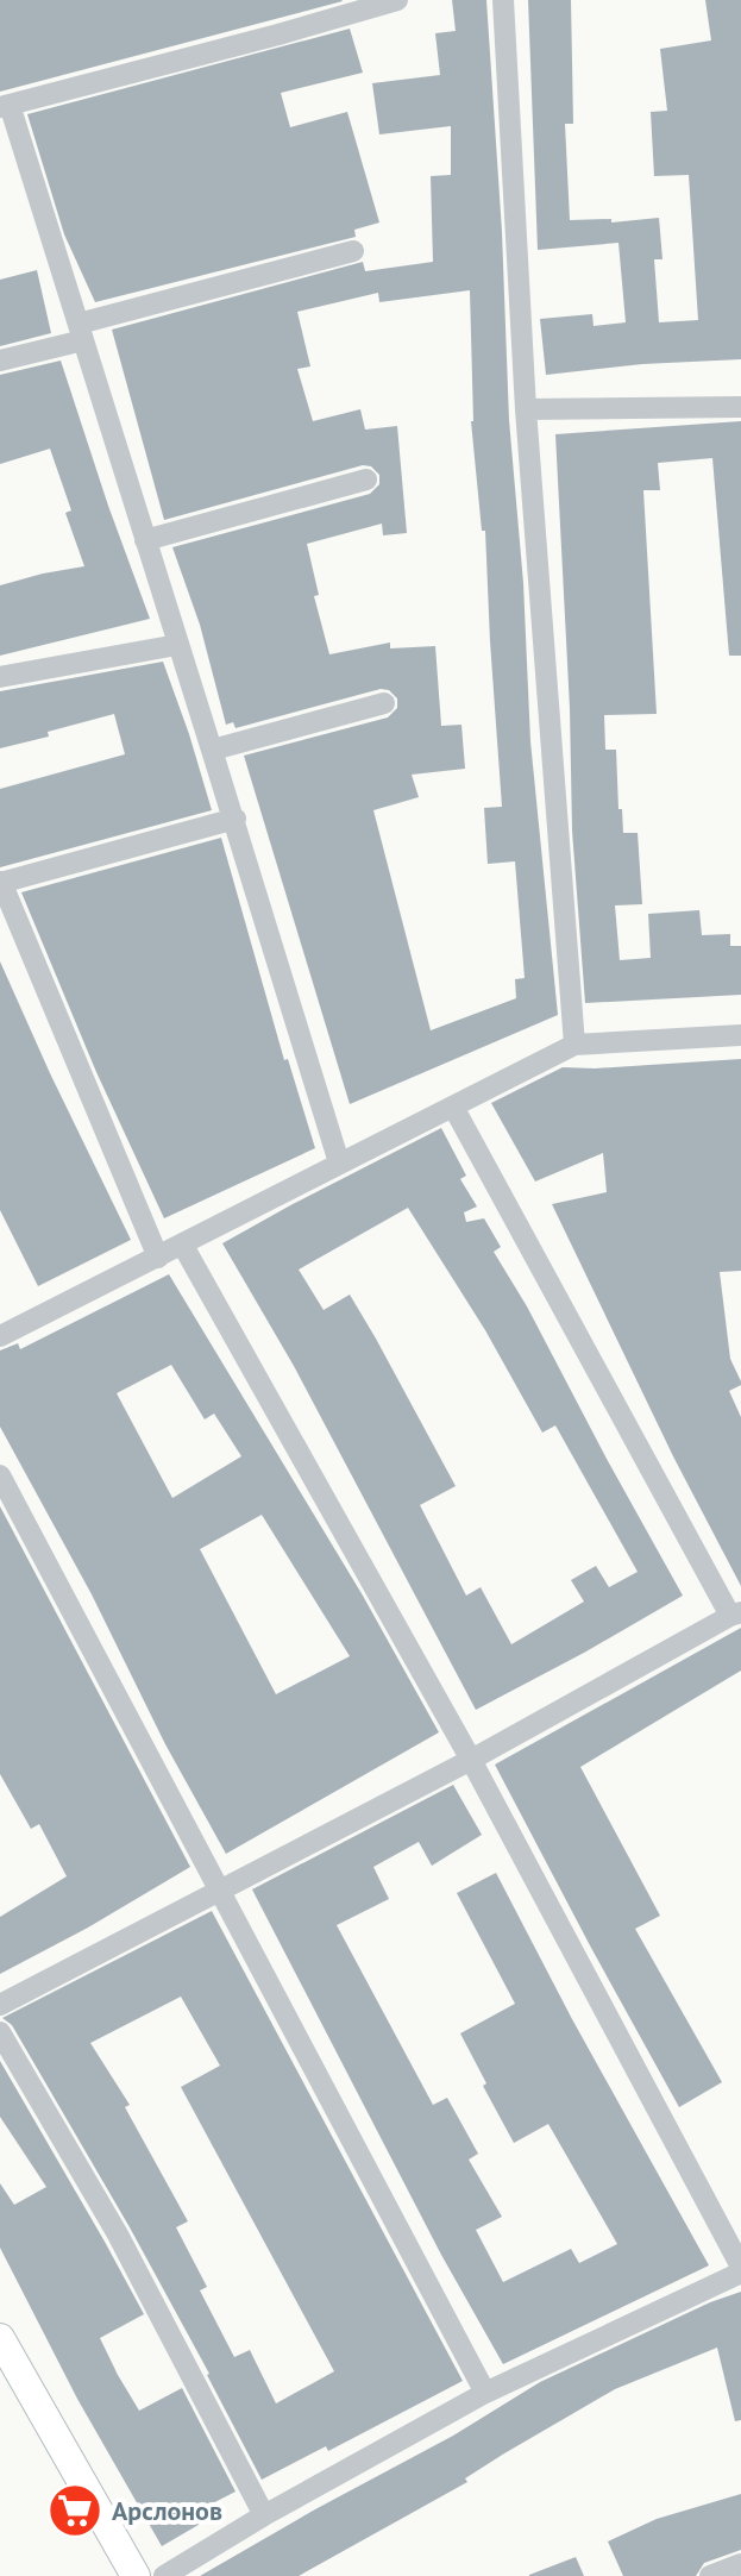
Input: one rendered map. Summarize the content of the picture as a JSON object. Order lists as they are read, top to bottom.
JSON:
{
  "places": {
    "supermarket": ["Арслонов"]
  }
}
